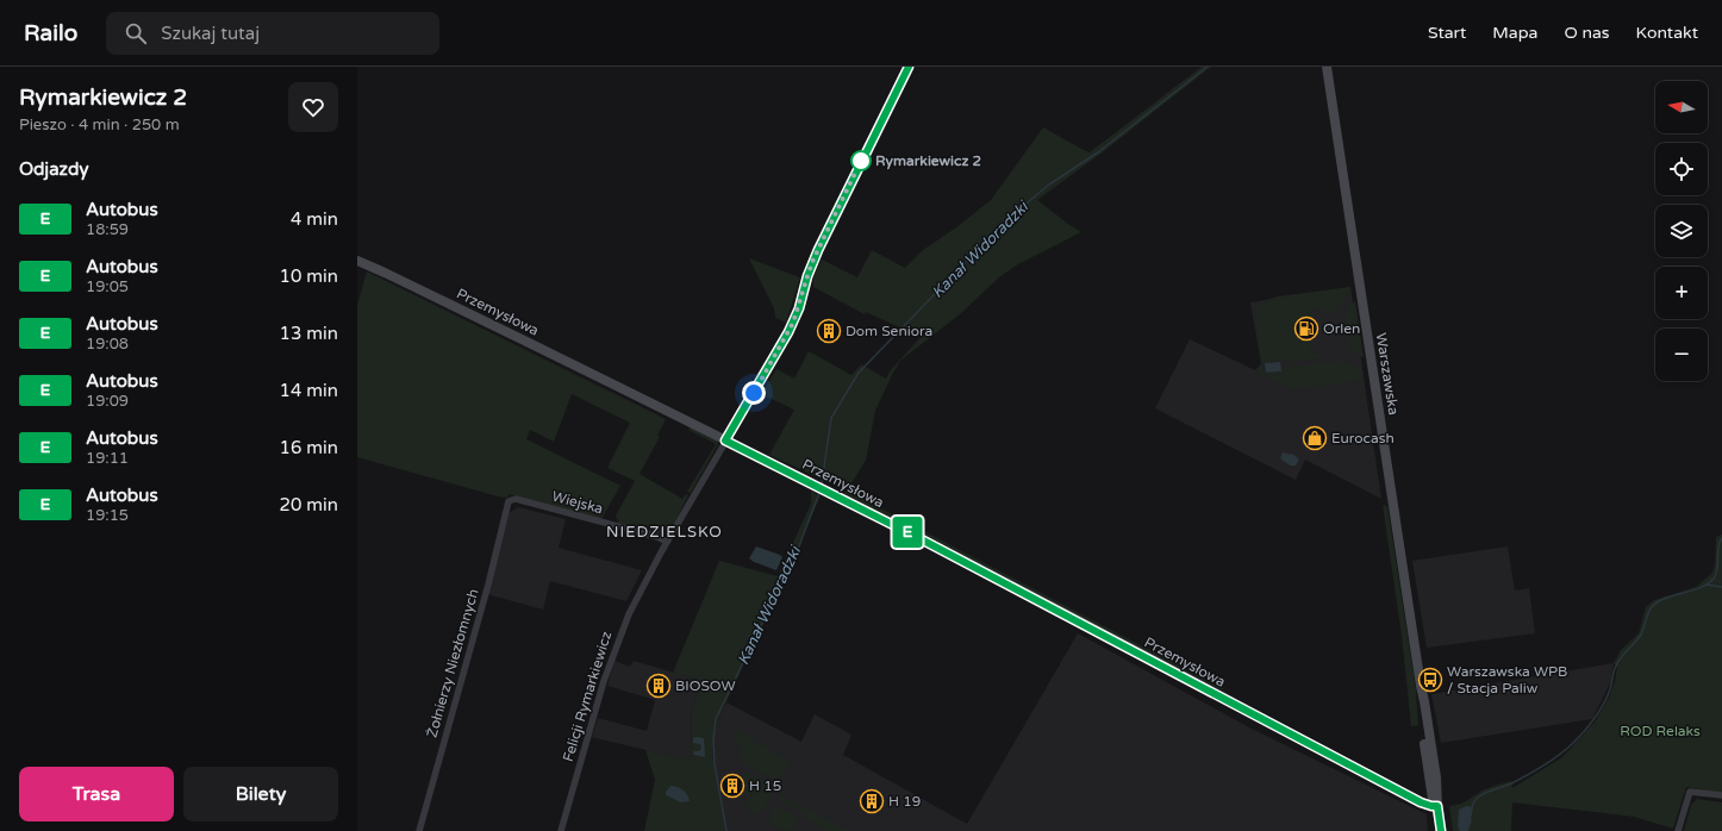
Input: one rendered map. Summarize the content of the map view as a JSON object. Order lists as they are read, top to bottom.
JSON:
{
  "streets": {
    "street": [
      "Przemysłowa",
      "Warszawska",
      "Wiejska",
      "Żołnierzy Niezłomnych",
      "Felicji Rymarkiewicz"
    ]
  },
  "crossings": [
    ["Przemysłowa", "Warszawska"],
    ["Przemysłowa", "Felicji Rymarkiewicz"],
    ["Wiejska", "Żołnierzy Niezłomnych"],
    ["Wiejska", "Felicji Rymarkiewicz"]
  ],
  "districts": ["NIEDZIELSKO"],
  "water": ["Kanał Widoradzki"],
  "parks": ["ROD Relaks"],
  "places": {
    "other": ["Rymarkiewicz 2"],
    "fuel station": ["Orlen"],
    "building": [
      "Dom Seniora",
      "BIOSOW",
      "H 15",
      "H 19"
    ],
    "shop": ["Eurocash"],
    "bus stop": ["Warszawska WPB / Stacja Paliw"]
  },
  "lines": ["bus line E"],
  "north": "left",
  "page": {
    "header": "Railo",
    "search": "Szukaj tutaj",
    "nav": [
      "Start",
      "Mapa",
      "O nas",
      "Kontakt"
    ],
    "heading": [
      ["Rymarkiewicz 2", "Pieszo · 4 min · 250 m"],
      "Odjazdy"
    ],
    "on_map": "E",
    "map_buttons": ["+", "−"],
    "list": [
      {
        "mark": "E",
        "name": "Autobus",
        "note": "18:59",
        "value": "4 min"
      },
      {
        "mark": "E",
        "name": "Autobus",
        "note": "19:05",
        "value": "10 min"
      },
      {
        "mark": "E",
        "name": "Autobus",
        "note": "19:08",
        "value": "13 min"
      },
      {
        "mark": "E",
        "name": "Autobus",
        "note": "19:09",
        "value": "14 min"
      },
      {
        "mark": "E",
        "name": "Autobus",
        "note": "19:11",
        "value": "16 min"
      },
      {
        "mark": "E",
        "name": "Autobus",
        "note": "19:15",
        "value": "20 min"
      }
    ],
    "buttons": ["Trasa", "Bilety"]
  }
}
